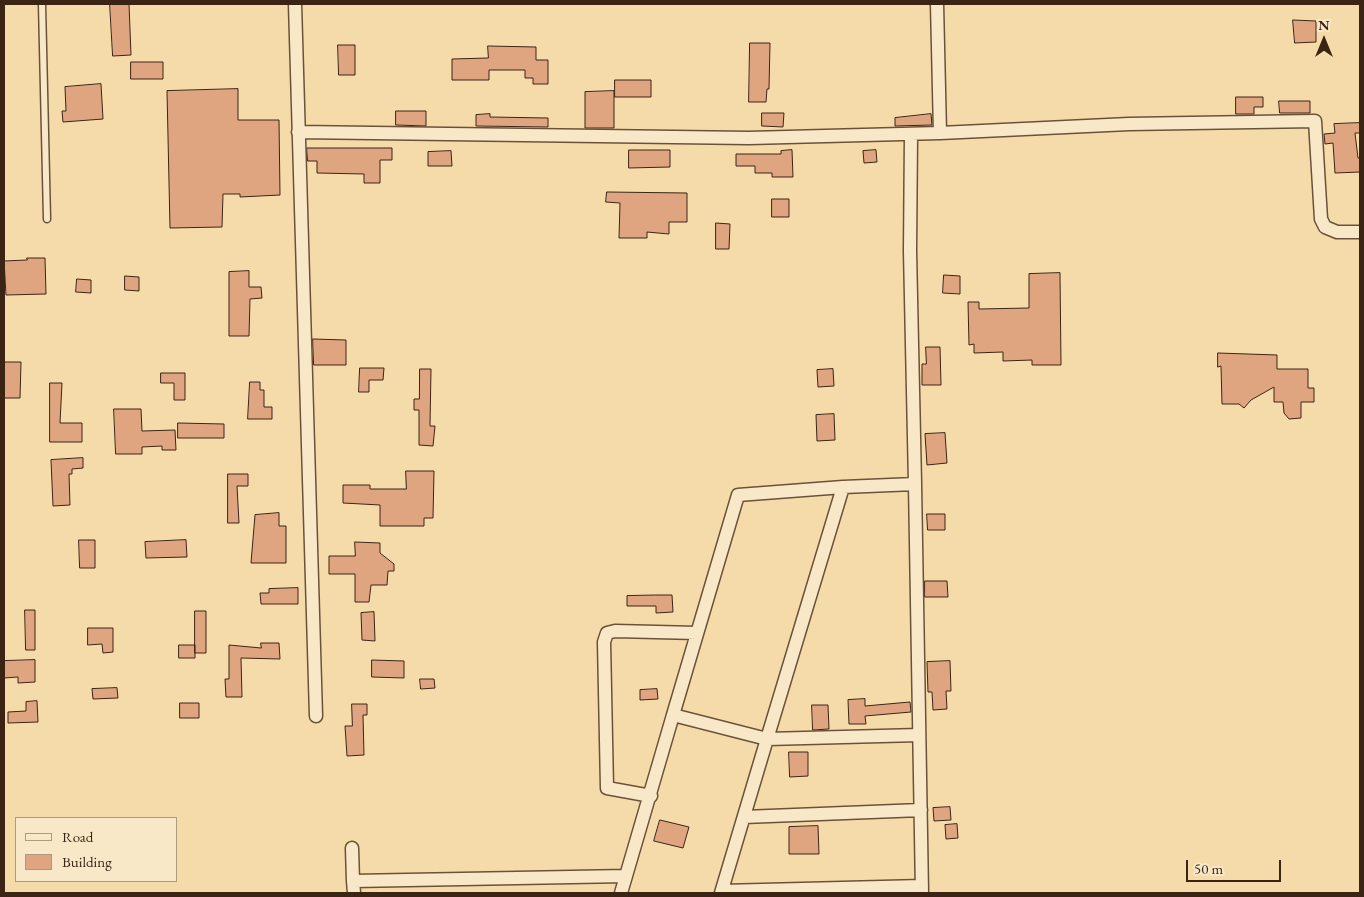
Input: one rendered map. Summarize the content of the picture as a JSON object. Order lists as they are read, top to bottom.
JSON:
{
  "legend": ["Road", "Building"],
  "scale_bar": "50 m",
  "north": "top"
}
